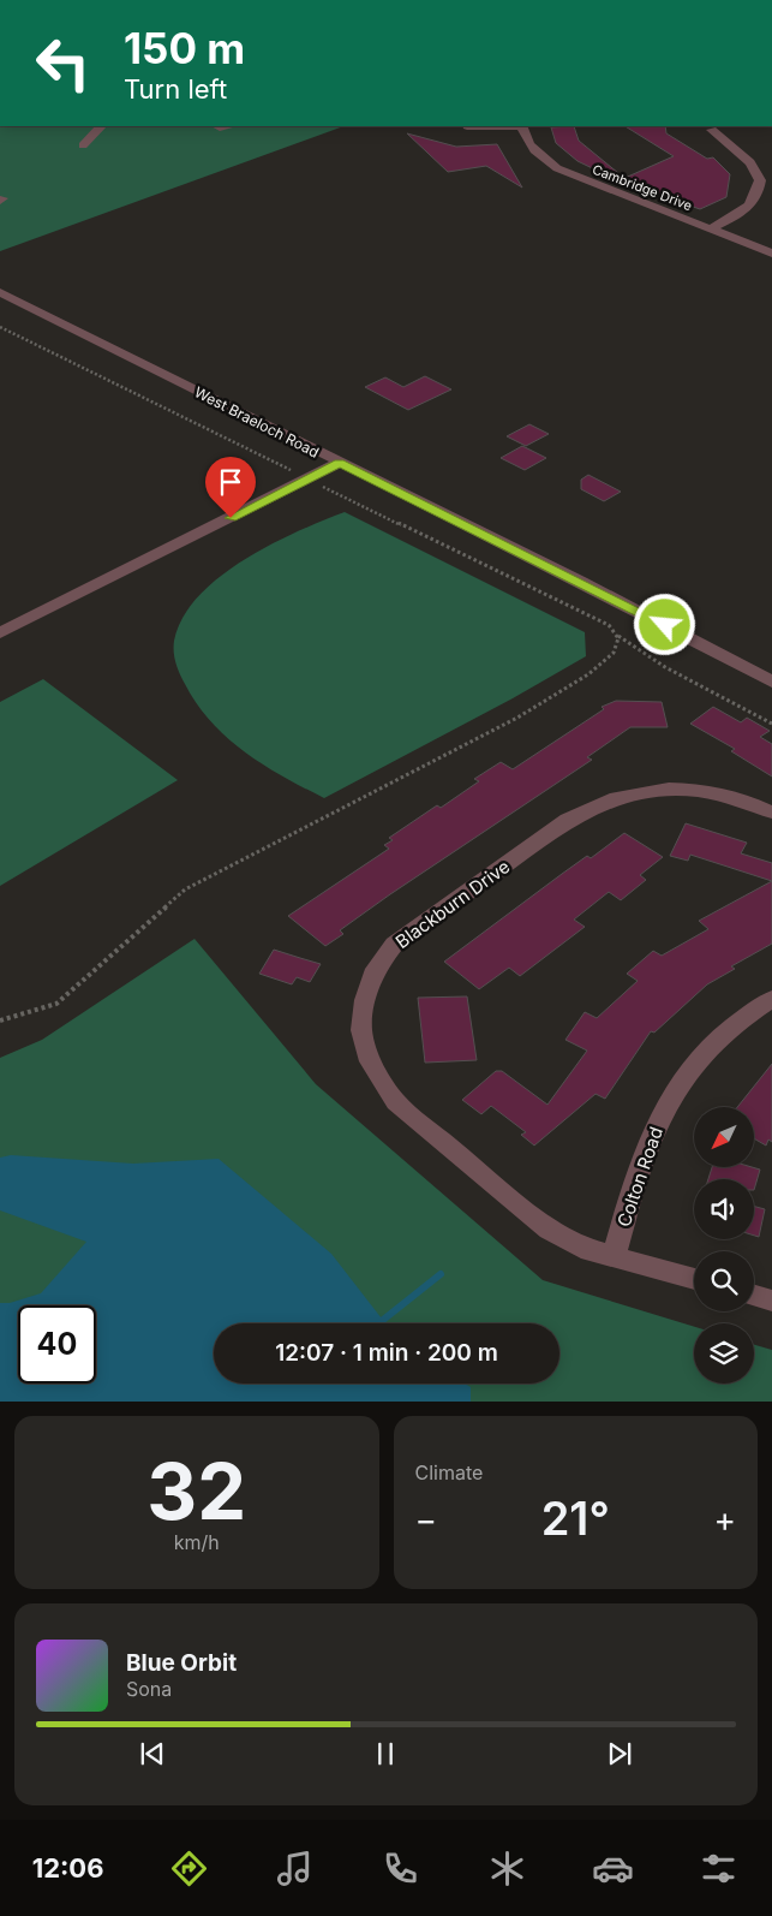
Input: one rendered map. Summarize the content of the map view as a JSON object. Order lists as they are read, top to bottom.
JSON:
{
  "streets": {
    "street": [
      "Cambridge Drive",
      "West Braeloch Road",
      "Blackburn Drive",
      "Colton Road"
    ]
  },
  "crossings": [
    ["Blackburn Drive", "Colton Road"]
  ],
  "north": "bottom left",
  "page": {
    "turn": ["150 m", "Turn left"],
    "limit": "40",
    "trip": "12:07 · 1 min · 200 m",
    "tile": [
      ["32", "km/h"],
      "Climate"
    ],
    "heat": ["−", "21°", "+"],
    "song": ["Blue Orbit", "Sona"],
    "tabs": "12:06"
  }
}
